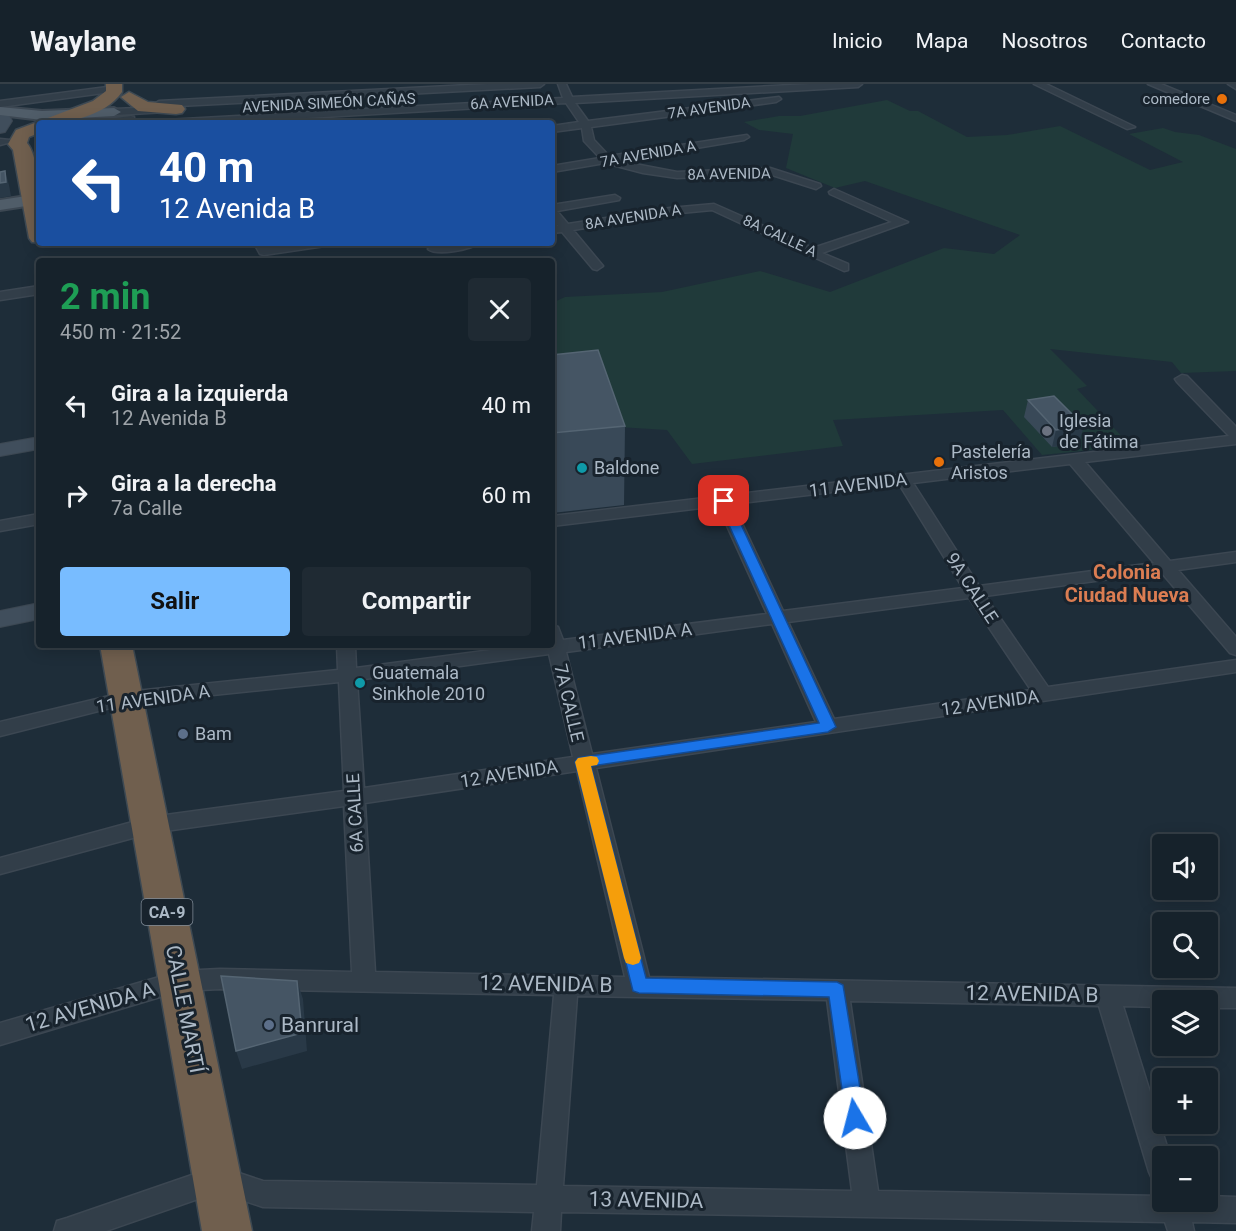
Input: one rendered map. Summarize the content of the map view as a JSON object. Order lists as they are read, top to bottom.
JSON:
{
  "streets": {
    "highway": ["CA-9", "CALLE MARTÍ"],
    "street": [
      "6A AVENIDA",
      "AVENIDA SIMEÓN CAÑAS",
      "7A AVENIDA",
      "7A AVENIDA A",
      "8A AVENIDA",
      "8A AVENIDA A",
      "8A CALLE A",
      "11 AVENIDA",
      "9A CALLE",
      "11 AVENIDA A",
      "7A CALLE",
      "12 AVENIDA",
      "6A CALLE",
      "12 AVENIDA B",
      "12 AVENIDA A",
      "13 AVENIDA"
    ]
  },
  "crossings": [
    ["6A AVENIDA", "AVENIDA SIMEÓN CAÑAS"],
    ["7A AVENIDA A", "8A AVENIDA"],
    ["8A AVENIDA A", "8A CALLE A"],
    ["11 AVENIDA", "9A CALLE"],
    ["9A CALLE", "11 AVENIDA A"],
    ["9A CALLE", "12 AVENIDA"],
    ["11 AVENIDA A", "6A CALLE"],
    ["11 AVENIDA A", "CALLE MARTÍ"],
    ["7A CALLE", "12 AVENIDA"],
    ["7A CALLE", "12 AVENIDA B"],
    ["12 AVENIDA", "6A CALLE"],
    ["12 AVENIDA", "CALLE MARTÍ"],
    ["6A CALLE", "12 AVENIDA B"],
    ["12 AVENIDA B", "12 AVENIDA A"],
    ["12 AVENIDA B", "CALLE MARTÍ"],
    ["12 AVENIDA A", "CALLE MARTÍ"],
    ["CALLE MARTÍ", "13 AVENIDA"]
  ],
  "districts": ["Colonia Ciudad Nueva"],
  "places": [
    "comedore",
    "Iglesia de Fátima",
    "Pastelería Aristos",
    "Baldone",
    "Guatemala Sinkhole 2010",
    "Bam",
    "Banrural"
  ],
  "page": {
    "header": "Waylane",
    "nav": [
      "Inicio",
      "Mapa",
      "Nosotros",
      "Contacto"
    ],
    "turn": ["40 m", "12 Avenida B"],
    "heading": ["2 min", "450 m · 21:52"],
    "list": [
      {
        "name": "Gira a la izquierda",
        "note": "12 Avenida B",
        "value": "40 m"
      },
      {
        "name": "Gira a la derecha",
        "note": "7a Calle",
        "value": "60 m"
      }
    ],
    "buttons": ["Salir", "Compartir"],
    "map_buttons": ["+", "−"]
  }
}
